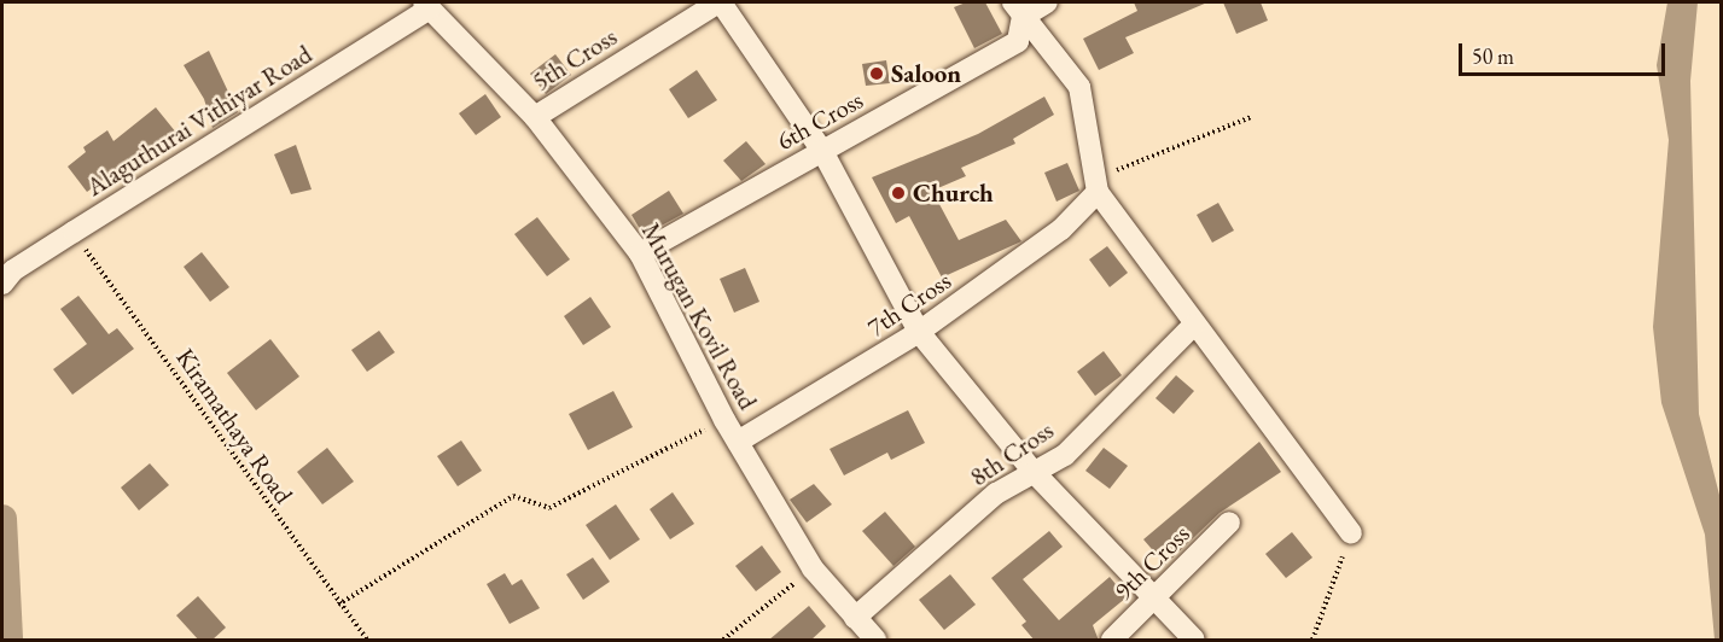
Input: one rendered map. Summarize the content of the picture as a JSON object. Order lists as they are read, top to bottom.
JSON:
{
  "streets": {
    "street": [
      "5th Cross",
      "Alaguthurai Vithiyar Road",
      "6th Cross",
      "7th Cross",
      "Murugan Kovil Road",
      "8th Cross",
      "9th Cross"
    ],
    "path": ["Kiramathaya Road"]
  },
  "crossings": [
    ["5th Cross", "Murugan Kovil Road"],
    ["Alaguthurai Vithiyar Road", "Murugan Kovil Road"],
    ["Alaguthurai Vithiyar Road", "Kiramathaya Road"],
    ["6th Cross", "Murugan Kovil Road"],
    ["7th Cross", "Murugan Kovil Road"],
    ["Murugan Kovil Road", "8th Cross"]
  ],
  "places": ["Saloon", "Church"],
  "scale_bar": "50 m"
}
